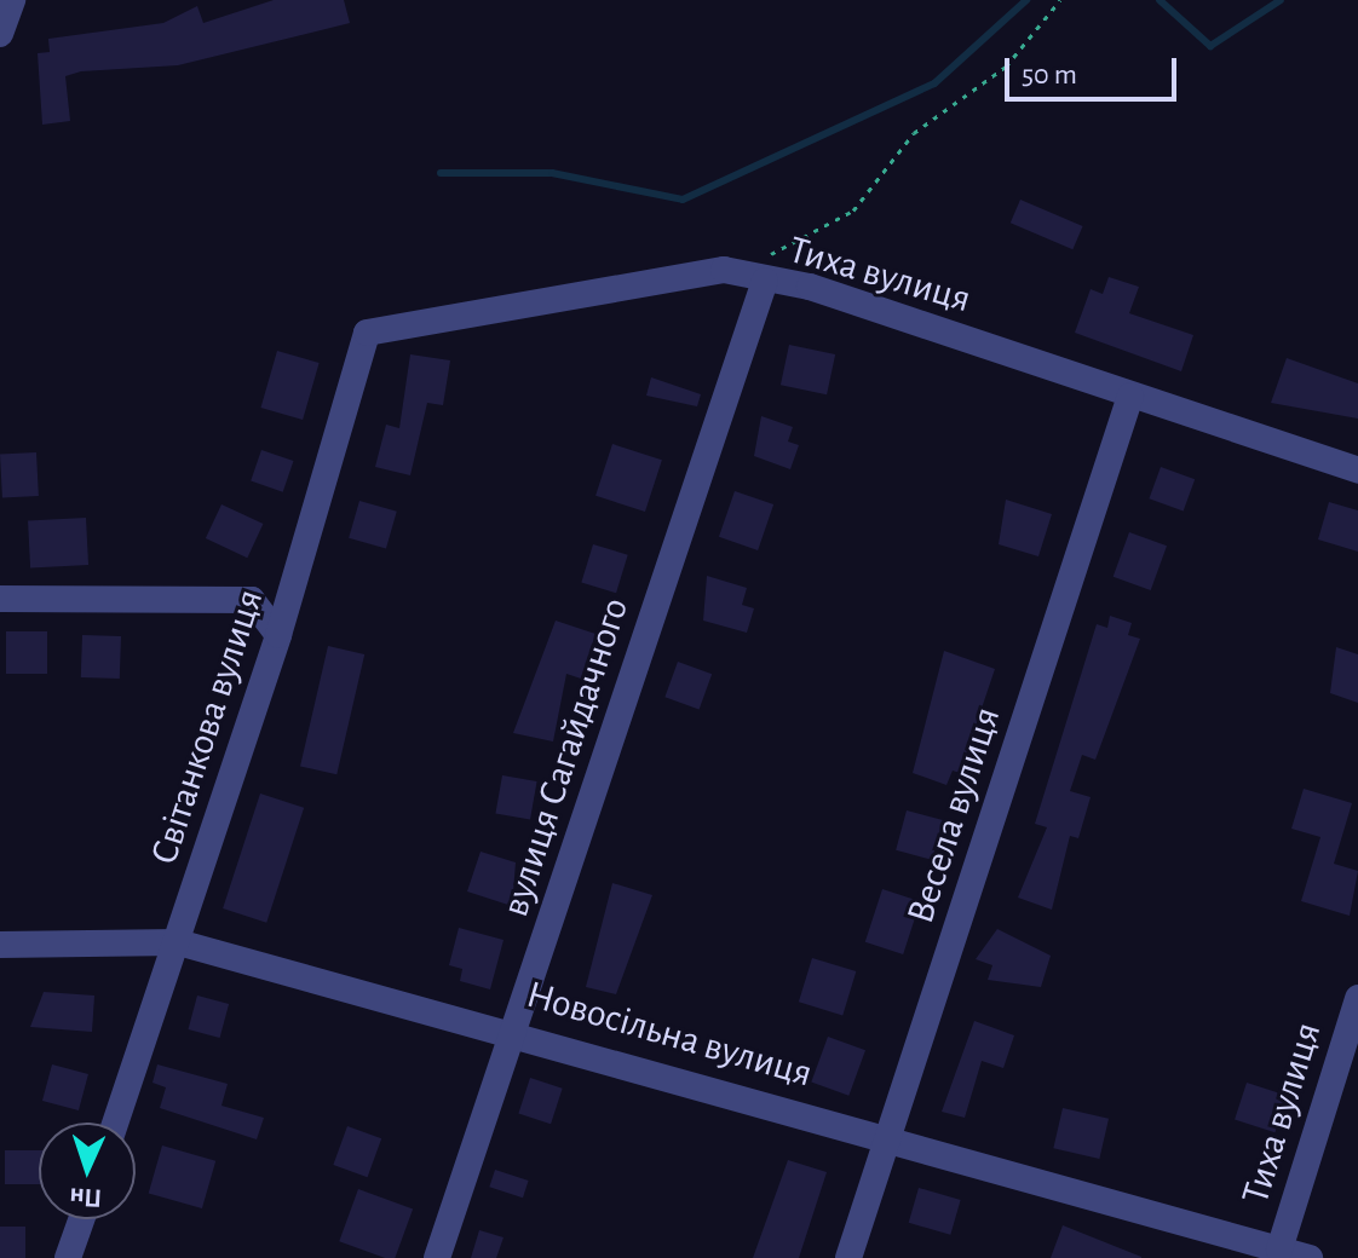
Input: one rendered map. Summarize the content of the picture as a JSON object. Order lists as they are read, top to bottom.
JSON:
{
  "streets": {
    "street": [
      "Тиха вулиця",
      "Світанкова вулиця",
      "вулиця Сагайдачного",
      "Весела вулиця",
      "Новосільна вулиця"
    ]
  },
  "crossings": [
    ["Тиха вулиця", "Світанкова вулиця"],
    ["Тиха вулиця", "вулиця Сагайдачного"],
    ["Тиха вулиця", "Весела вулиця"],
    ["Тиха вулиця", "Новосільна вулиця"],
    ["Світанкова вулиця", "Новосільна вулиця"],
    ["вулиця Сагайдачного", "Новосільна вулиця"],
    ["Весела вулиця", "Новосільна вулиця"]
  ],
  "scale_bar": "50 m",
  "north": "bottom"
}
